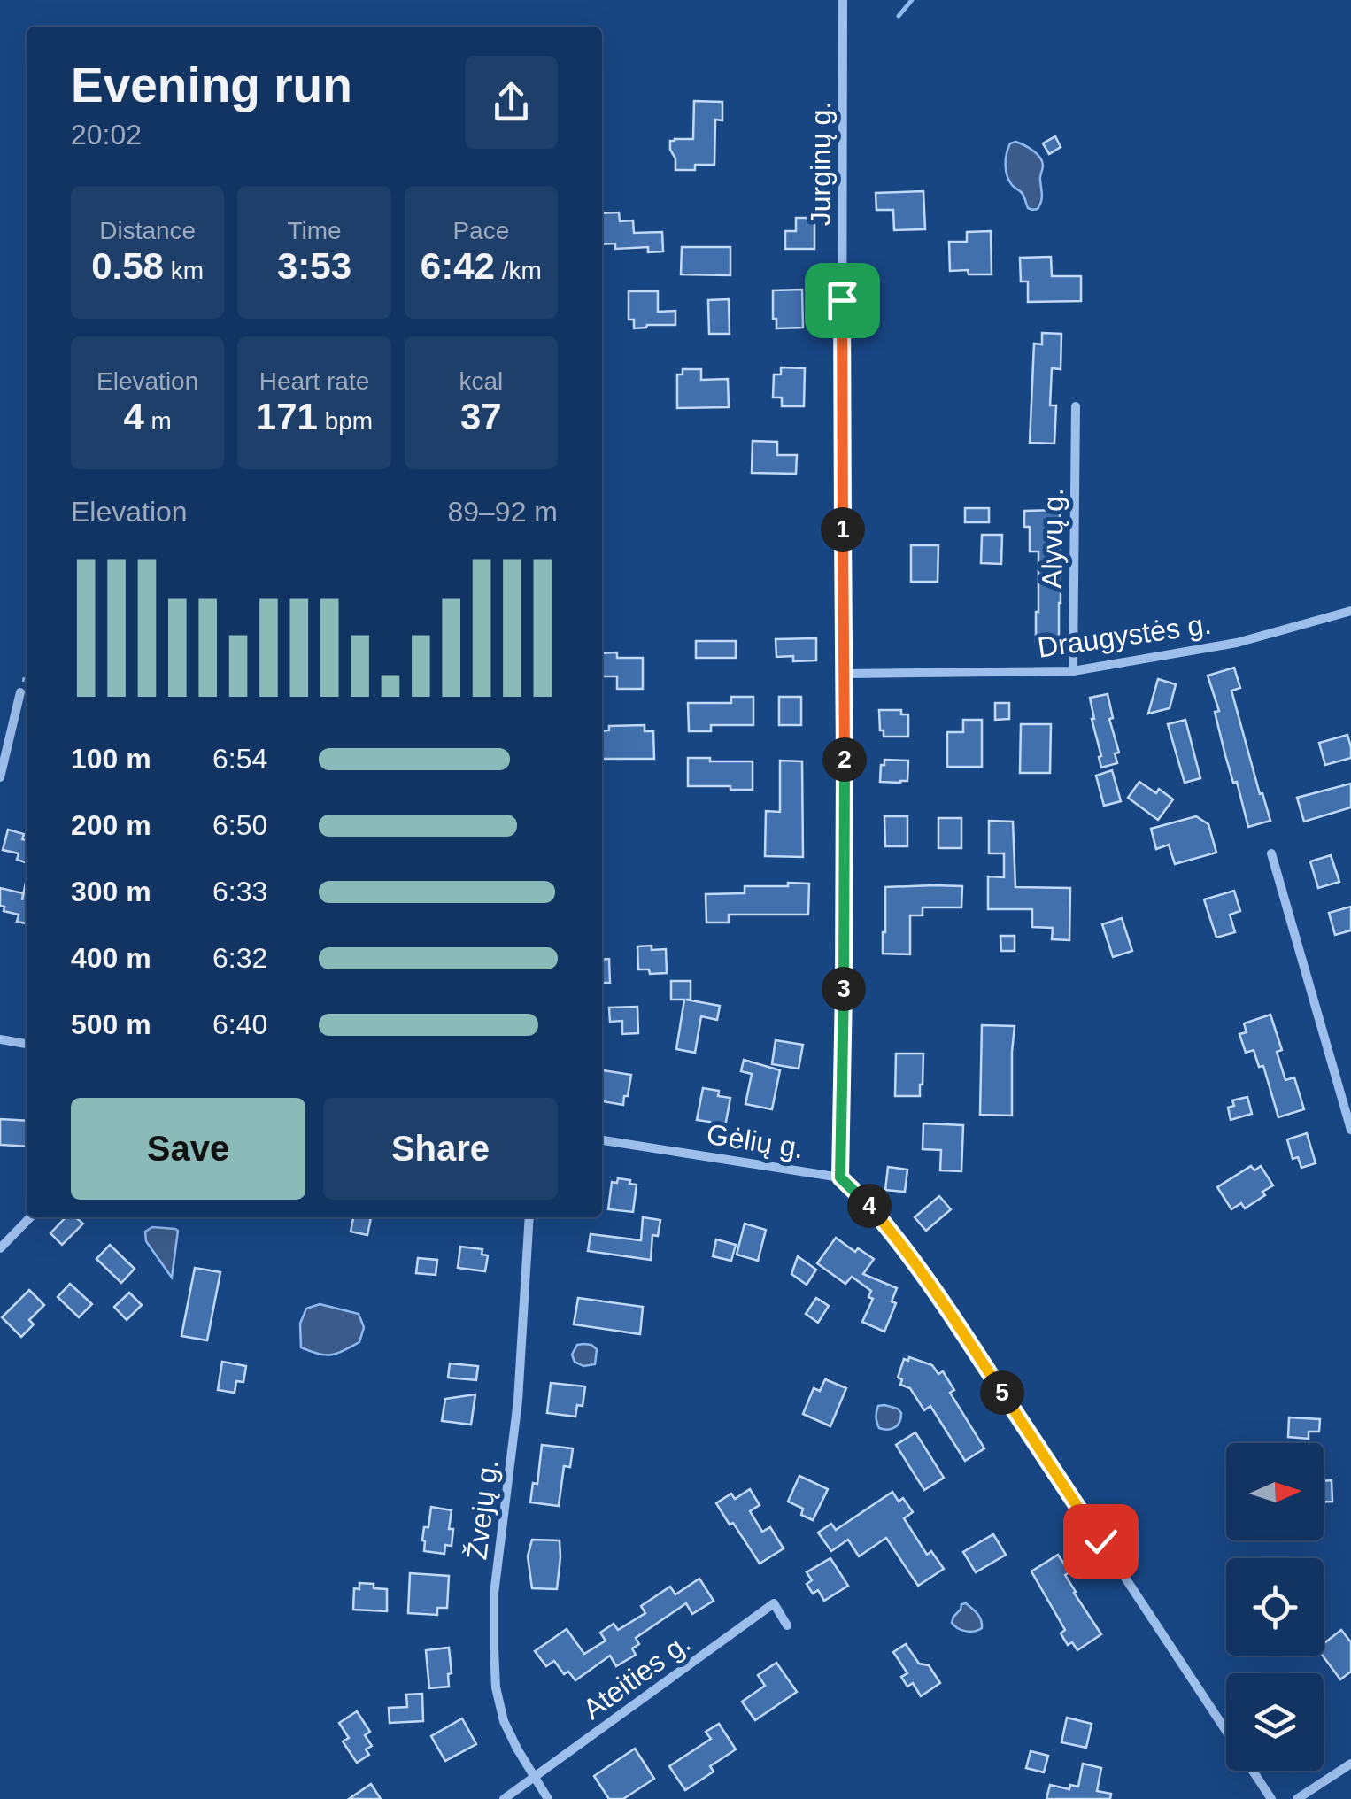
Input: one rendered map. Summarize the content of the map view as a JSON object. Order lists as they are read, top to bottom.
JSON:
{
  "streets": {
    "street": [
      "Jurginų g.",
      "Alyvų g.",
      "Draugystės g.",
      "Gėlių g.",
      "Žvejų g.",
      "Ateities g."
    ]
  },
  "crossings": [
    ["Jurginų g.", "Draugystės g."],
    ["Jurginų g.", "Gėlių g."],
    ["Alyvų g.", "Draugystės g."],
    ["Žvejų g.", "Ateities g."]
  ],
  "north": "right",
  "page": {
    "heading": ["Evening run", "20:02"],
    "stats": [
      ["Distance", "0.58 km"],
      ["Time", "3:53"],
      ["Pace", "6:42 /km"],
      ["Elevation", "4 m"],
      ["Heart rate", "171 bpm"],
      ["kcal", "37"]
    ],
    "chart": ["Elevation", "89–92 m"],
    "pins": [
      "1",
      "2",
      "3",
      "4",
      "5"
    ],
    "list": [
      {
        "name": "100 m",
        "note": "6:54"
      },
      {
        "name": "200 m",
        "note": "6:50"
      },
      {
        "name": "300 m",
        "note": "6:33"
      },
      {
        "name": "400 m",
        "note": "6:32"
      },
      {
        "name": "500 m",
        "note": "6:40"
      }
    ],
    "buttons": ["Save", "Share"]
  }
}
